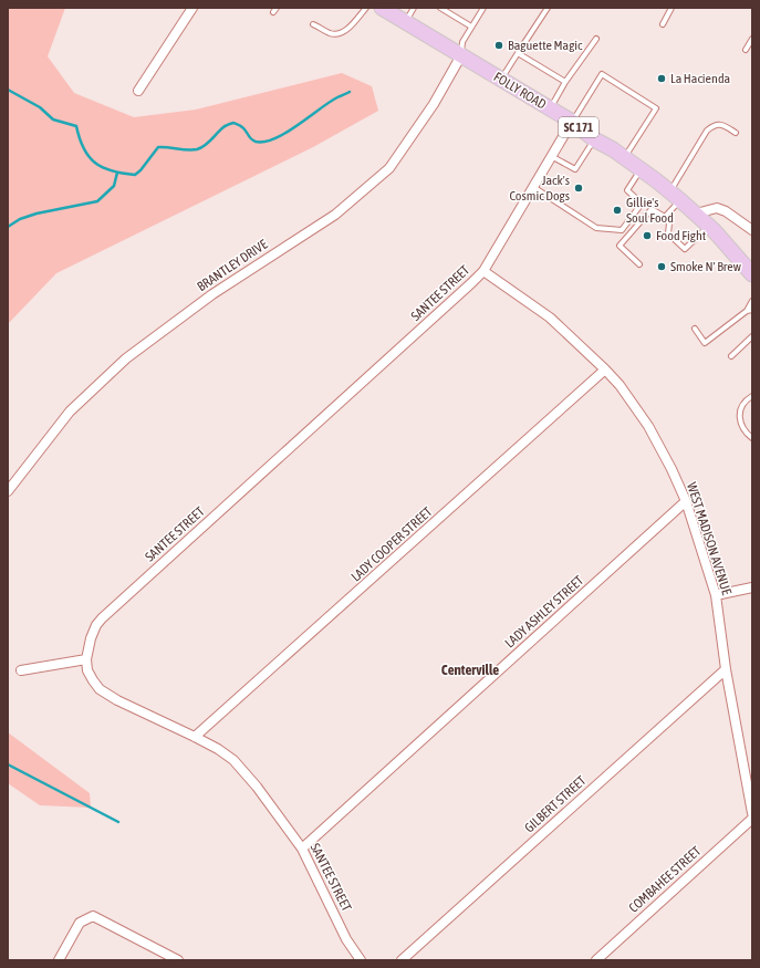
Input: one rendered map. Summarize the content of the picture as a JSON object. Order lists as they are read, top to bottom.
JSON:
{
  "streets": {
    "main road": ["FOLLY ROAD", "SC 171"],
    "street": [
      "BRANTLEY DRIVE",
      "SANTEE STREET",
      "WEST MADISON AVENUE",
      "LADY COOPER STREET",
      "LADY ASHLEY STREET",
      "GILBERT STREET",
      "COMBAHEE STREET"
    ]
  },
  "crossings": [
    ["FOLLY ROAD", "BRANTLEY DRIVE"],
    ["FOLLY ROAD", "SANTEE STREET"],
    ["SANTEE STREET", "WEST MADISON AVENUE"],
    ["SANTEE STREET", "LADY COOPER STREET"],
    ["SANTEE STREET", "LADY ASHLEY STREET"],
    ["WEST MADISON AVENUE", "LADY COOPER STREET"],
    ["WEST MADISON AVENUE", "LADY ASHLEY STREET"],
    ["WEST MADISON AVENUE", "GILBERT STREET"]
  ],
  "districts": ["Centerville"],
  "places": [
    "Baguette Magic",
    "La Hacienda",
    "Jack's Cosmic Dogs",
    "Gillie's Soul Food",
    "Food Fight",
    "Smoke N' Brew"
  ]
}
